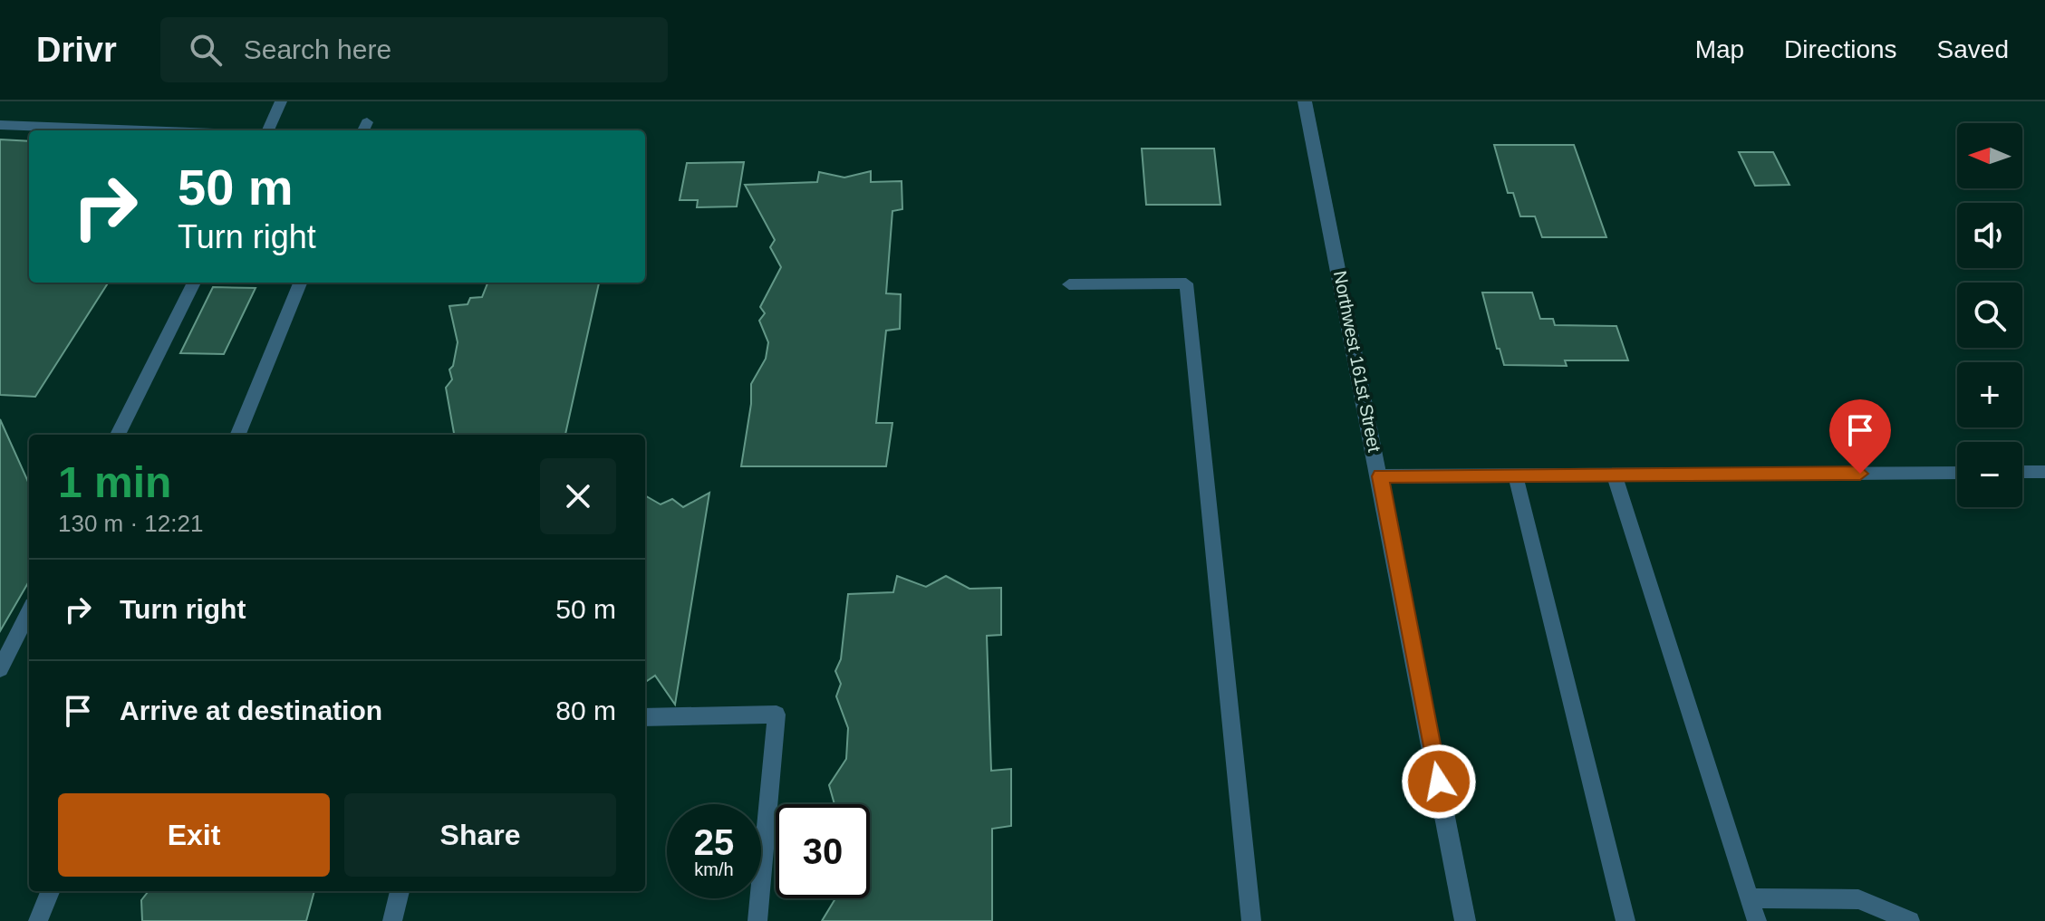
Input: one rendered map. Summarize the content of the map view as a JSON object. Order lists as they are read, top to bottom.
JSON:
{
  "streets": {
    "street": ["Northwest 161st Street"]
  },
  "north": "left",
  "page": {
    "header": "Drivr",
    "search": "Search here",
    "nav": ["Map", "Directions", "Saved"],
    "map_buttons": ["+", "−"],
    "turn": ["50 m", "Turn right"],
    "heading": ["1 min", "130 m · 12:21"],
    "list": [
      {
        "name": "Turn right",
        "value": "50 m"
      },
      {
        "name": "Arrive at destination",
        "value": "80 m"
      }
    ],
    "buttons": ["Exit", "Share"],
    "speed": "25 km/h",
    "limit": "30"
  }
}
